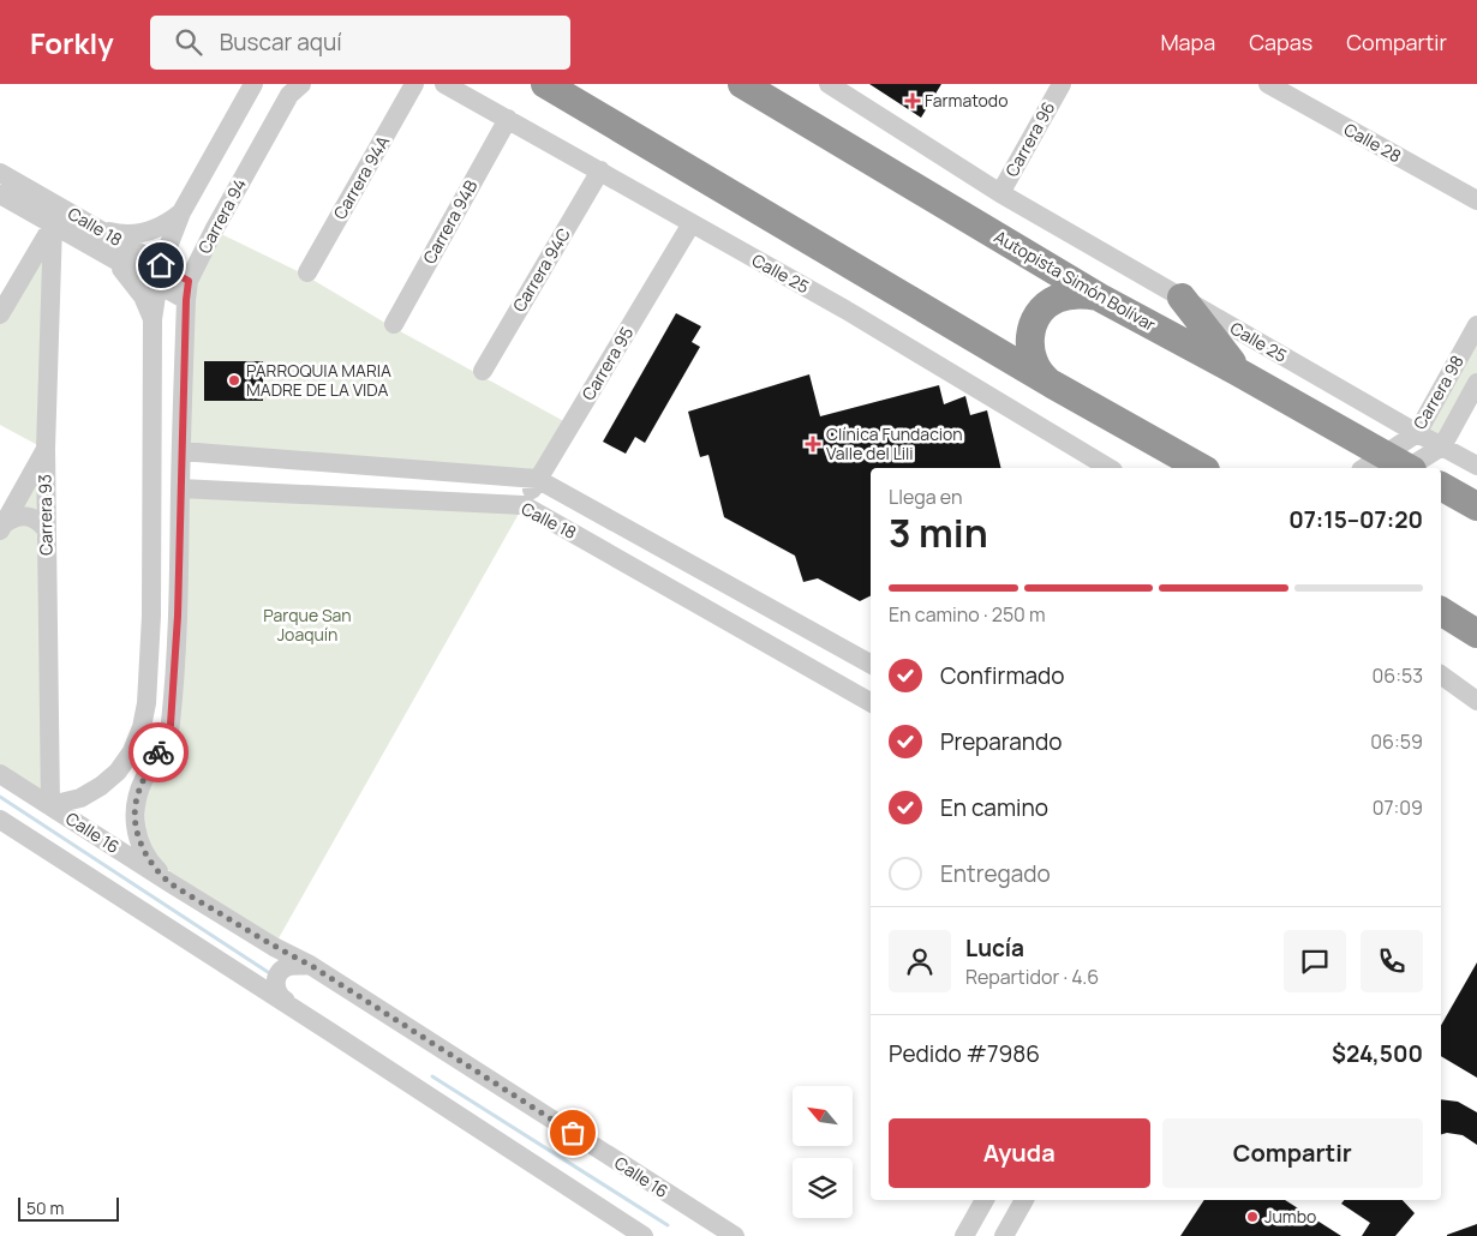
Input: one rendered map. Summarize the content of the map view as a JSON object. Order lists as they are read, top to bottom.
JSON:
{
  "streets": {
    "highway": ["Autopista Simón Bolívar"],
    "street": [
      "Carrera 96",
      "Calle 28",
      "Carrera 94A",
      "Carrera 94",
      "Carrera 94B",
      "Calle 18",
      "Carrera 94C",
      "Calle 25",
      "Carrera 95",
      "Carrera 98",
      "Carrera 93",
      "Calle 16"
    ]
  },
  "crossings": [
    ["Carrera 96", "Calle 25"],
    ["Carrera 94", "Calle 18"],
    ["Carrera 94", "Carrera 93"],
    ["Carrera 94", "Calle 16"],
    ["Carrera 94B", "Calle 25"],
    ["Calle 18", "Carrera 95"],
    ["Calle 18", "Carrera 93"],
    ["Carrera 94C", "Calle 25"],
    ["Calle 25", "Carrera 95"],
    ["Calle 25", "Carrera 98"],
    ["Autopista Simón Bolívar", "Carrera 98"],
    ["Carrera 93", "Calle 16"]
  ],
  "parks": ["Parque San Joaquín"],
  "places": {
    "health": ["Farmatodo", "Clínica Fundacion Valle del Lili"],
    "other": ["PARROQUIA MARIA MADRE DE LA VIDA", "Jumbo"]
  },
  "scale_bar": "50 m",
  "north": "top left",
  "page": {
    "header": "Forkly",
    "search": "Buscar aquí",
    "nav": ["Mapa", "Capas", "Compartir"],
    "heading": ["3 min", "Llega en", "07:15–07:20"],
    "panel": [
      "Lucía",
      "Repartidor · 4.6",
      "Pedido #7986",
      "$24,500"
    ],
    "bar": "En camino · 250 m",
    "list": [
      ["Confirmado", "06:53"],
      ["Preparando", "06:59"],
      ["En camino", "07:09"],
      "Entregado"
    ],
    "buttons": ["Ayuda", "Compartir"],
    "scale": "50 m"
  }
}
